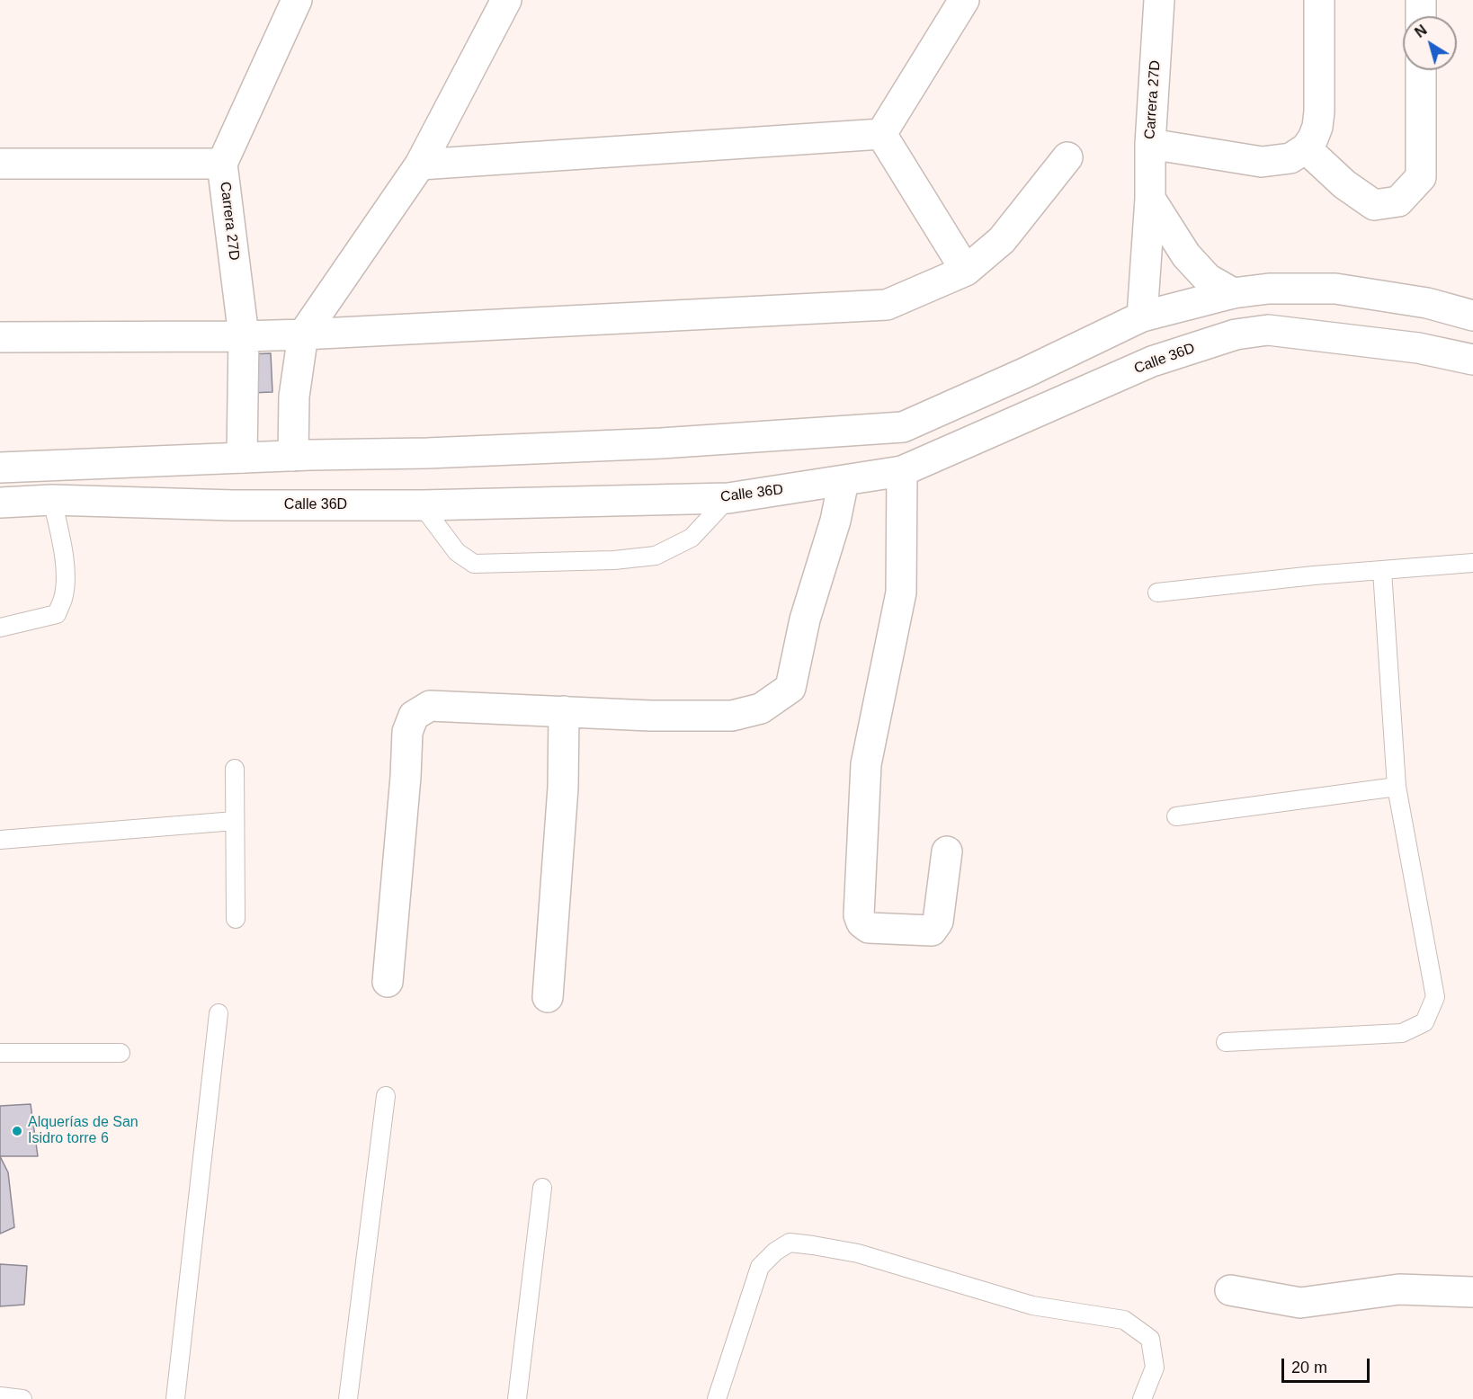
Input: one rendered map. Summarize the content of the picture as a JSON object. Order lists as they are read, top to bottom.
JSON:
{
  "streets": {
    "street": ["Carrera 27D", "Calle 36D"]
  },
  "places": ["Alquerías de San Isidro torre 6"],
  "scale_bar": "20 m",
  "north": "top left"
}
